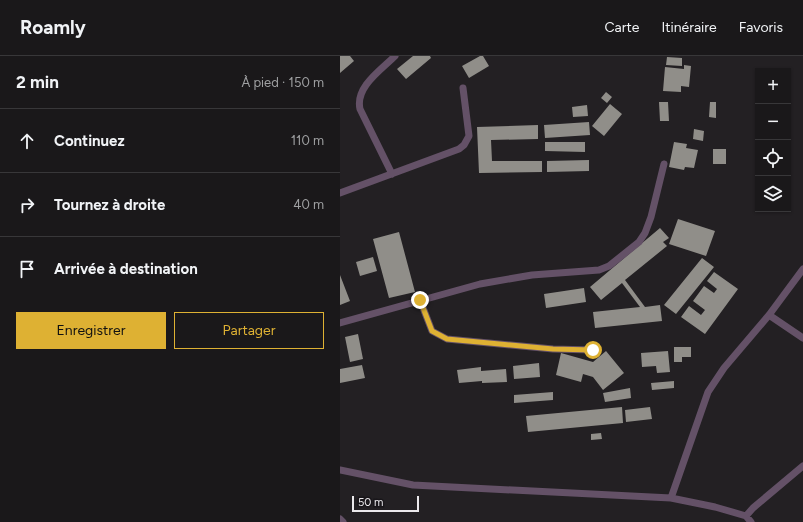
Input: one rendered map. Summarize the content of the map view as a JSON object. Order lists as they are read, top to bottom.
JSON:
{
  "scale_bar": "50 m",
  "page": {
    "header": "Roamly",
    "nav": ["Carte", "Itinéraire", "Favoris"],
    "heading": ["2 min", "À pied · 150 m"],
    "map_buttons": ["+", "−"],
    "list": [
      ["Continuez", "110 m"],
      ["Tournez à droite", "40 m"],
      "Arrivée à destination"
    ],
    "buttons": ["Enregistrer", "Partager"],
    "scale": "50 m"
  }
}
